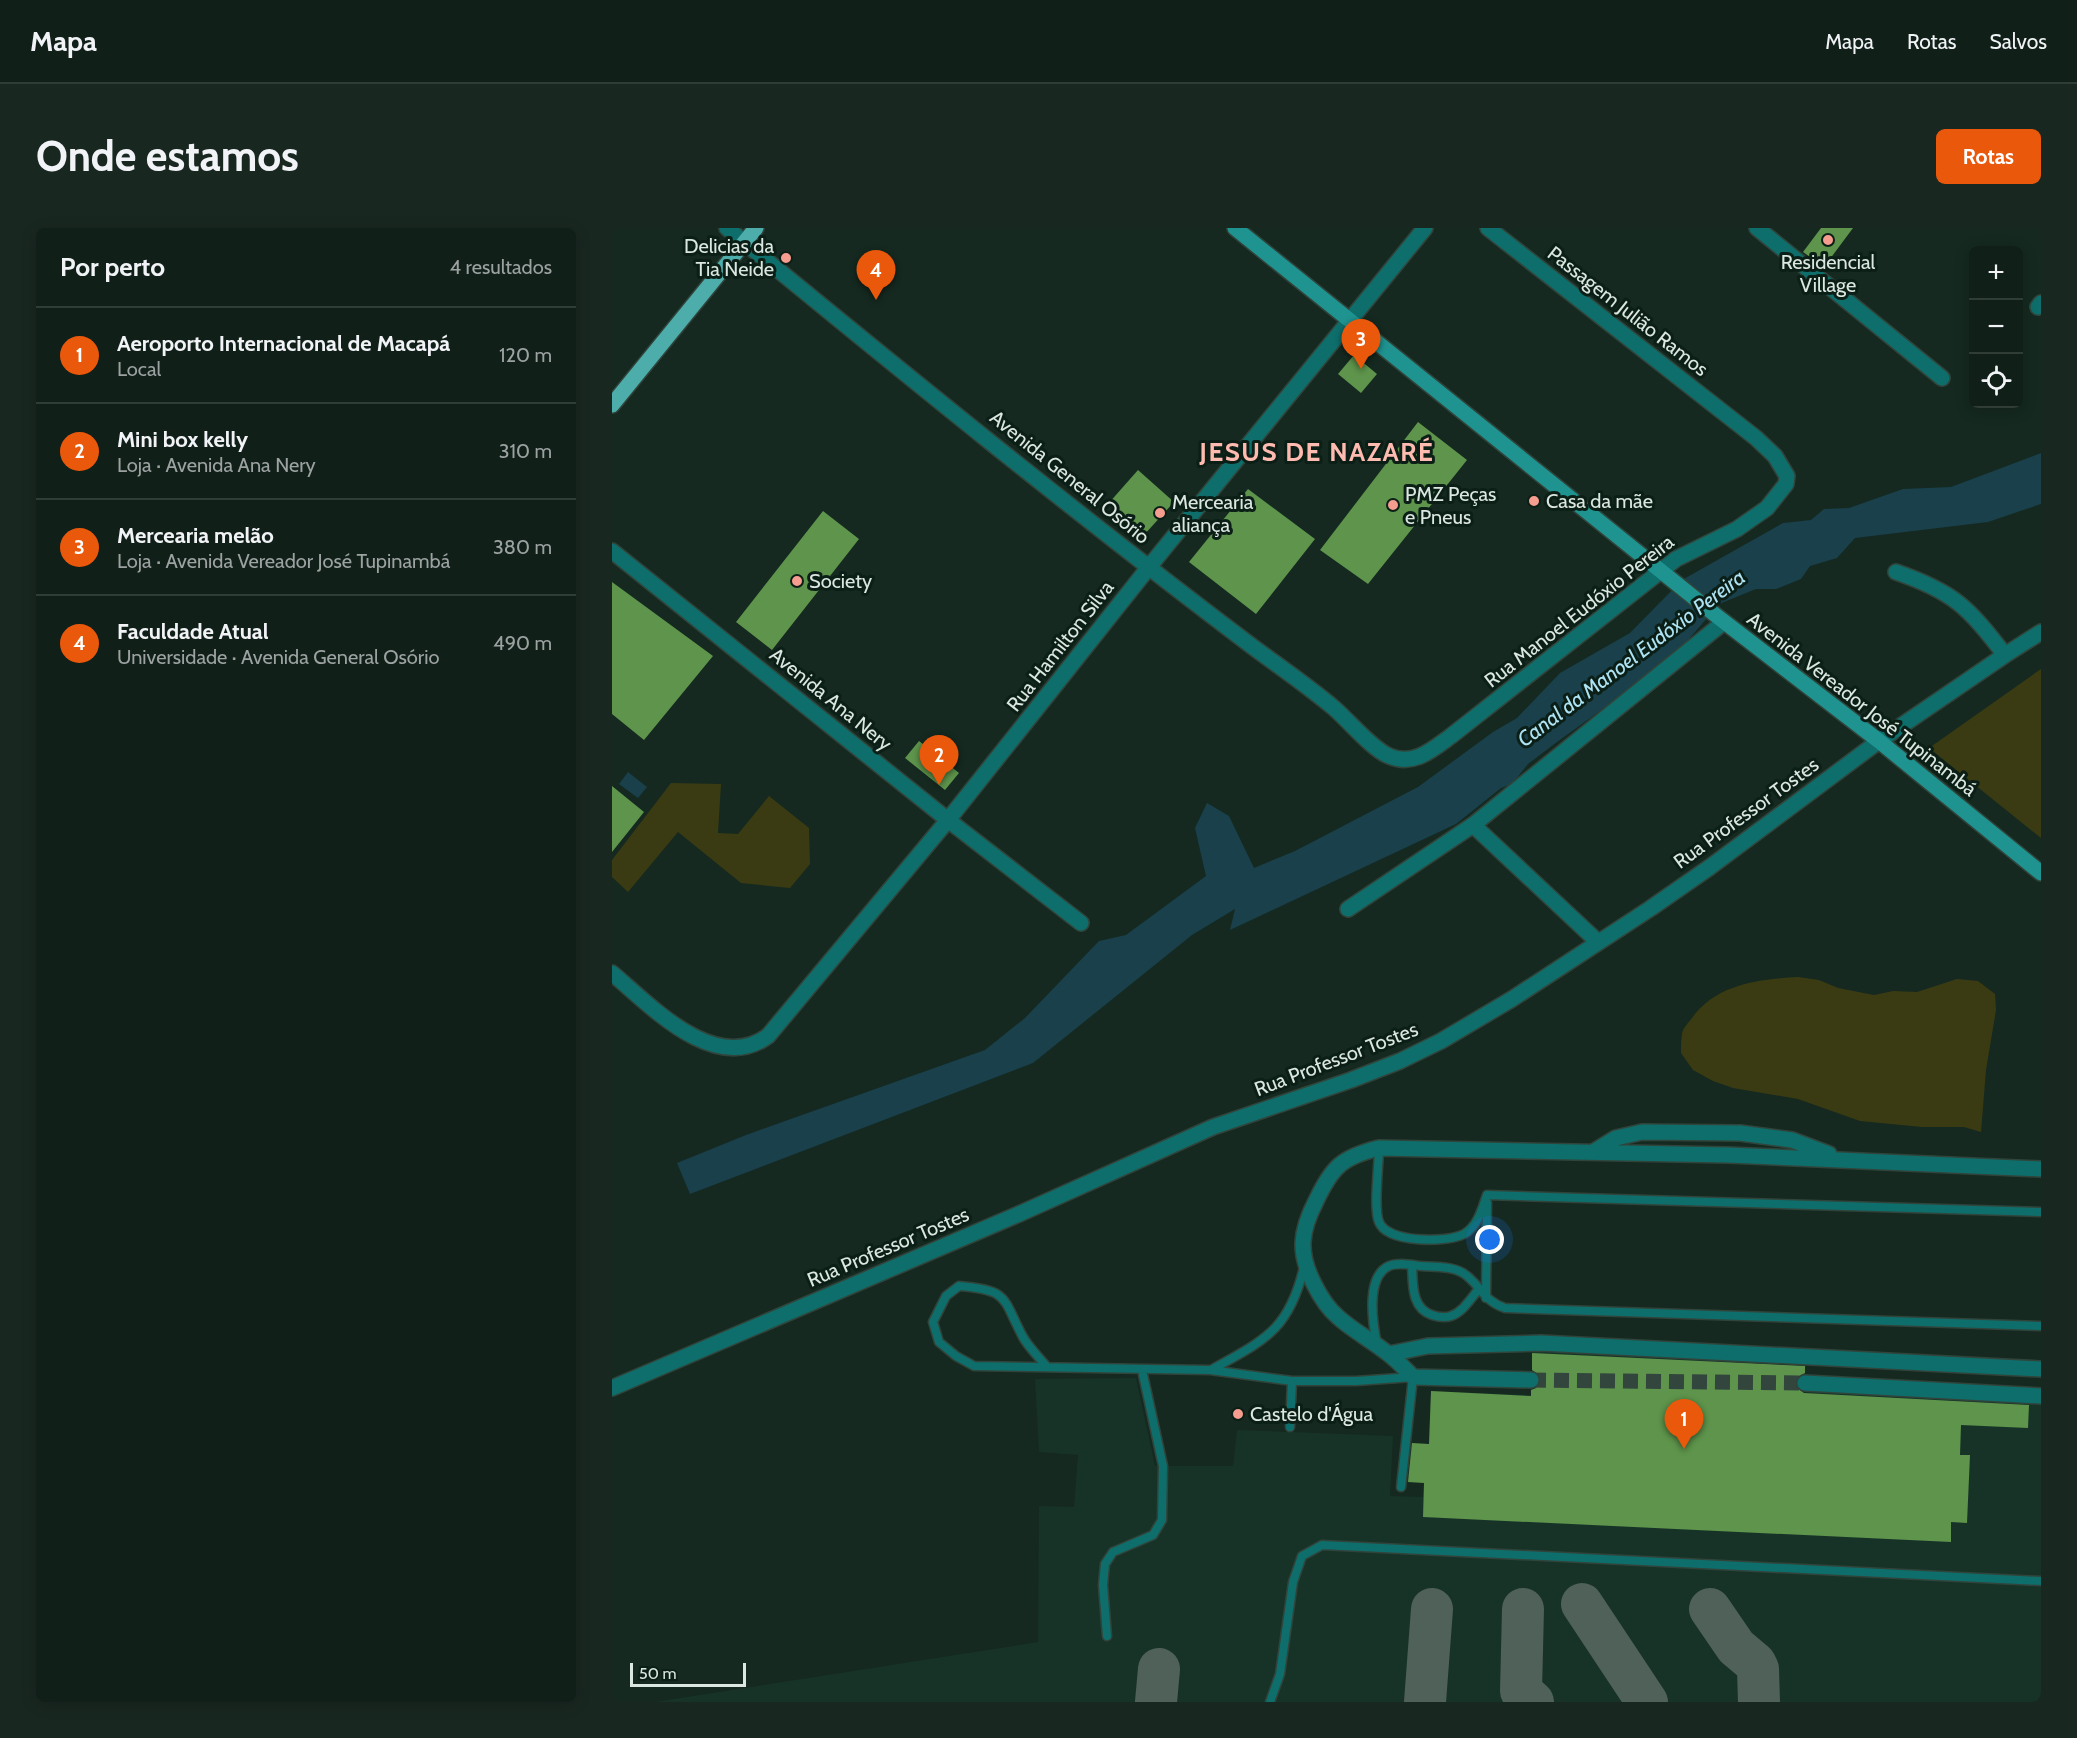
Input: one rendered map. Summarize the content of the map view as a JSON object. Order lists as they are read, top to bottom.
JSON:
{
  "streets": {
    "street": [
      "Passagem Julião Ramos",
      "Avenida General Osório",
      "Rua Manoel Eudóxio Pereira",
      "Rua Hamilton Silva",
      "Avenida Ana Nery",
      "Avenida Vereador José Tupinambá",
      "Rua Professor Tostes"
    ]
  },
  "crossings": [
    ["Passagem Julião Ramos", "Rua Manoel Eudóxio Pereira"],
    ["Avenida General Osório", "Rua Manoel Eudóxio Pereira"],
    ["Avenida General Osório", "Rua Hamilton Silva"],
    ["Rua Manoel Eudóxio Pereira", "Avenida Vereador José Tupinambá"],
    ["Rua Hamilton Silva", "Avenida Ana Nery"],
    ["Rua Hamilton Silva", "Avenida Vereador José Tupinambá"],
    ["Avenida Vereador José Tupinambá", "Rua Professor Tostes"]
  ],
  "districts": ["JESUS DE NAZARÉ"],
  "water": ["Canal da Manoel Eudóxio Pereira"],
  "places": [
    "Residencial Village",
    "Delicias da Tia Neide",
    "Casa da mãe",
    "PMZ Peças e Pneus",
    "Mercearia aliança",
    "Society",
    "Castelo d'Água"
  ],
  "scale_bar": "50 m",
  "page": {
    "header": "Mapa",
    "nav": ["Mapa", "Rotas", "Salvos"],
    "buttons": "Rotas",
    "title": "Onde estamos",
    "heading": ["Por perto", "4 resultados"],
    "map_buttons": ["+", "−"],
    "pins": [
      "4",
      "3",
      "2",
      "1"
    ],
    "list": [
      {
        "mark": "1",
        "name": "Aeroporto Internacional de Macapá",
        "note": "Local",
        "value": "120 m"
      },
      {
        "mark": "2",
        "name": "Mini box kelly",
        "note": "Loja · Avenida Ana Nery",
        "value": "310 m"
      },
      {
        "mark": "3",
        "name": "Mercearia melão",
        "note": "Loja · Avenida Vereador José Tupinambá",
        "value": "380 m"
      },
      {
        "mark": "4",
        "name": "Faculdade Atual",
        "note": "Universidade · Avenida General Osório",
        "value": "490 m"
      }
    ],
    "scale": "50 m"
  }
}
